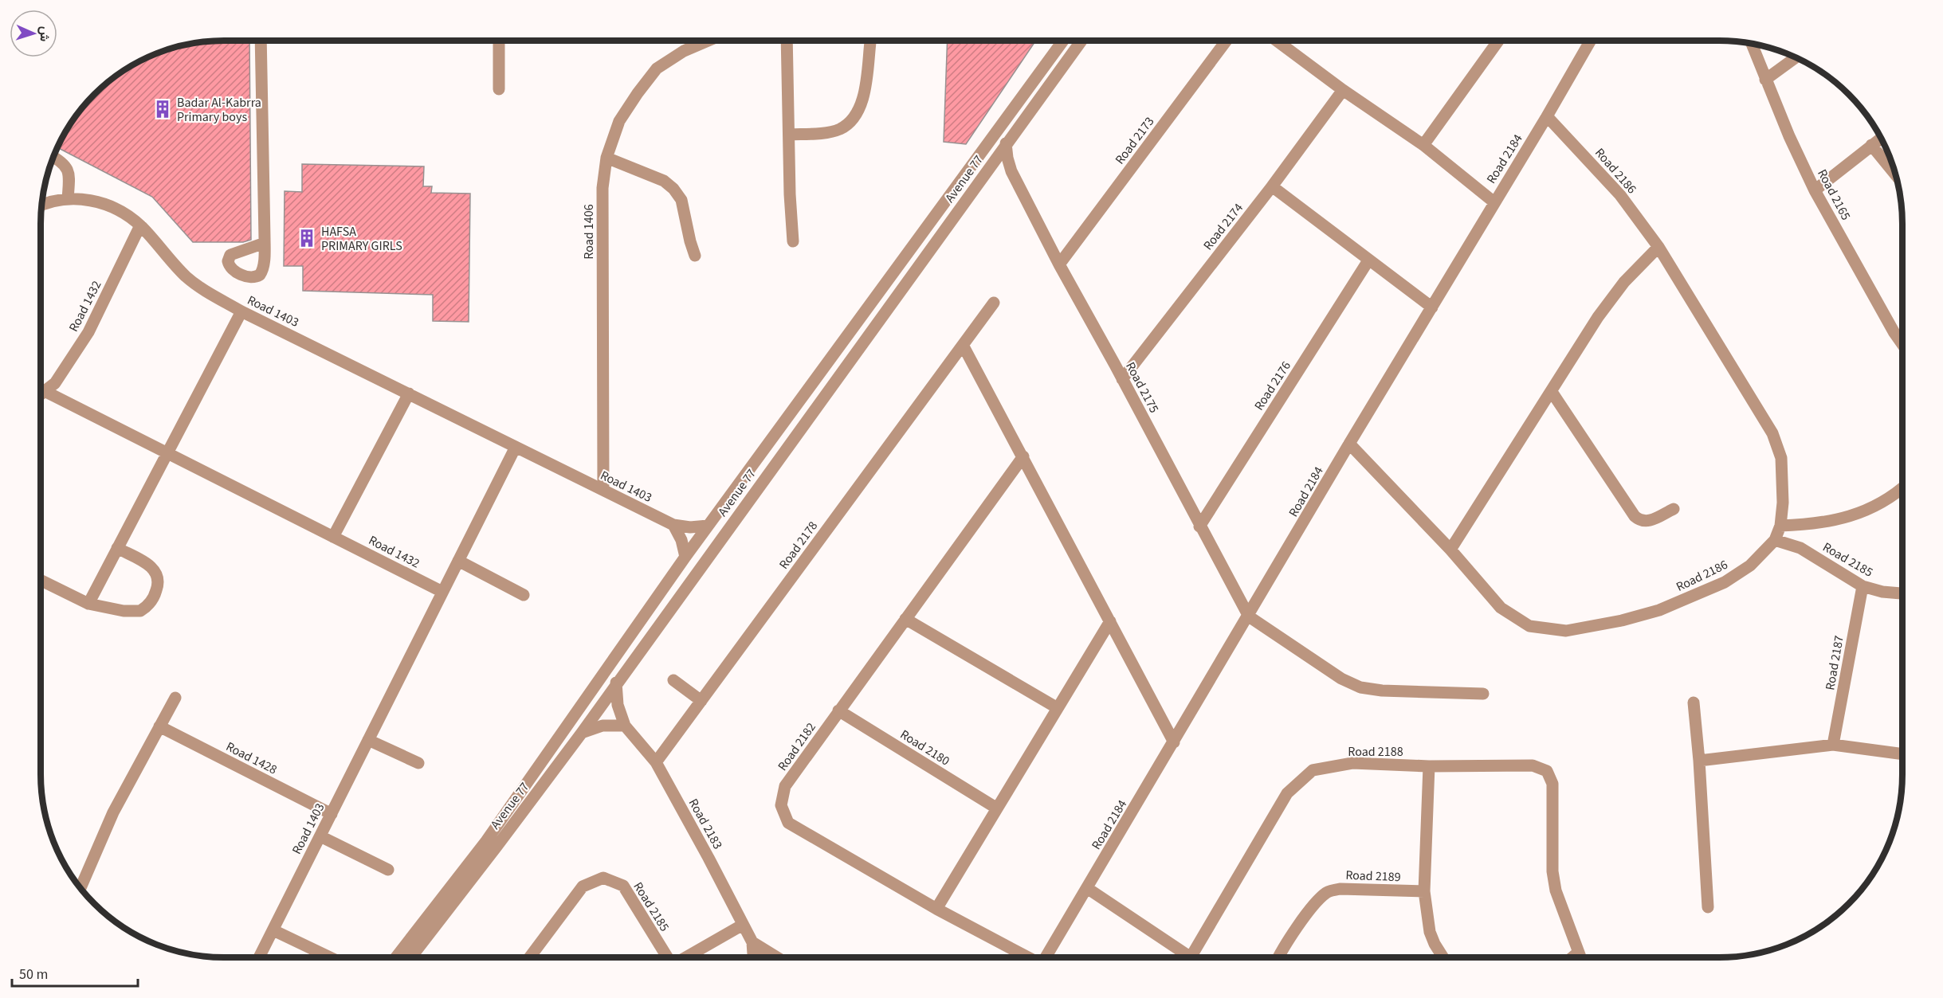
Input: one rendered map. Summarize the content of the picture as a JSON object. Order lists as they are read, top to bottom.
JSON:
{
  "streets": {
    "street": [
      "Road 2173",
      "Road 2184",
      "Road 2186",
      "Avenue 77",
      "Road 2165",
      "Road 2174",
      "Road 1406",
      "Road 1432",
      "Road 1403",
      "Road 2176",
      "Road 2175",
      "Road 2178",
      "Road 2185",
      "Road 2187",
      "Road 2182",
      "Road 2180",
      "Road 2188",
      "Road 1428",
      "Road 2183",
      "Road 2189"
    ]
  },
  "crossings": [
    ["Road 2173", "Road 2175"],
    ["Road 2184", "Road 2186"],
    ["Road 2184", "Road 2175"],
    ["Road 2184", "Road 2188"],
    ["Road 2186", "Road 2185"],
    ["Avenue 77", "Road 1403"],
    ["Avenue 77", "Road 2175"],
    ["Avenue 77", "Road 2183"],
    ["Road 2174", "Road 2175"],
    ["Road 1406", "Road 1403"],
    ["Road 1432", "Road 1403"],
    ["Road 1403", "Road 1428"],
    ["Road 2176", "Road 2175"],
    ["Road 2178", "Road 2183"],
    ["Road 2185", "Road 2187"],
    ["Road 2185", "Road 2183"],
    ["Road 2182", "Road 2180"]
  ],
  "places": {
    "building": ["Badar Al-Kabrra Primary boys", "HAFSA PRIMARY GIRLS"]
  },
  "scale_bar": "50 m",
  "north": "right"
}
